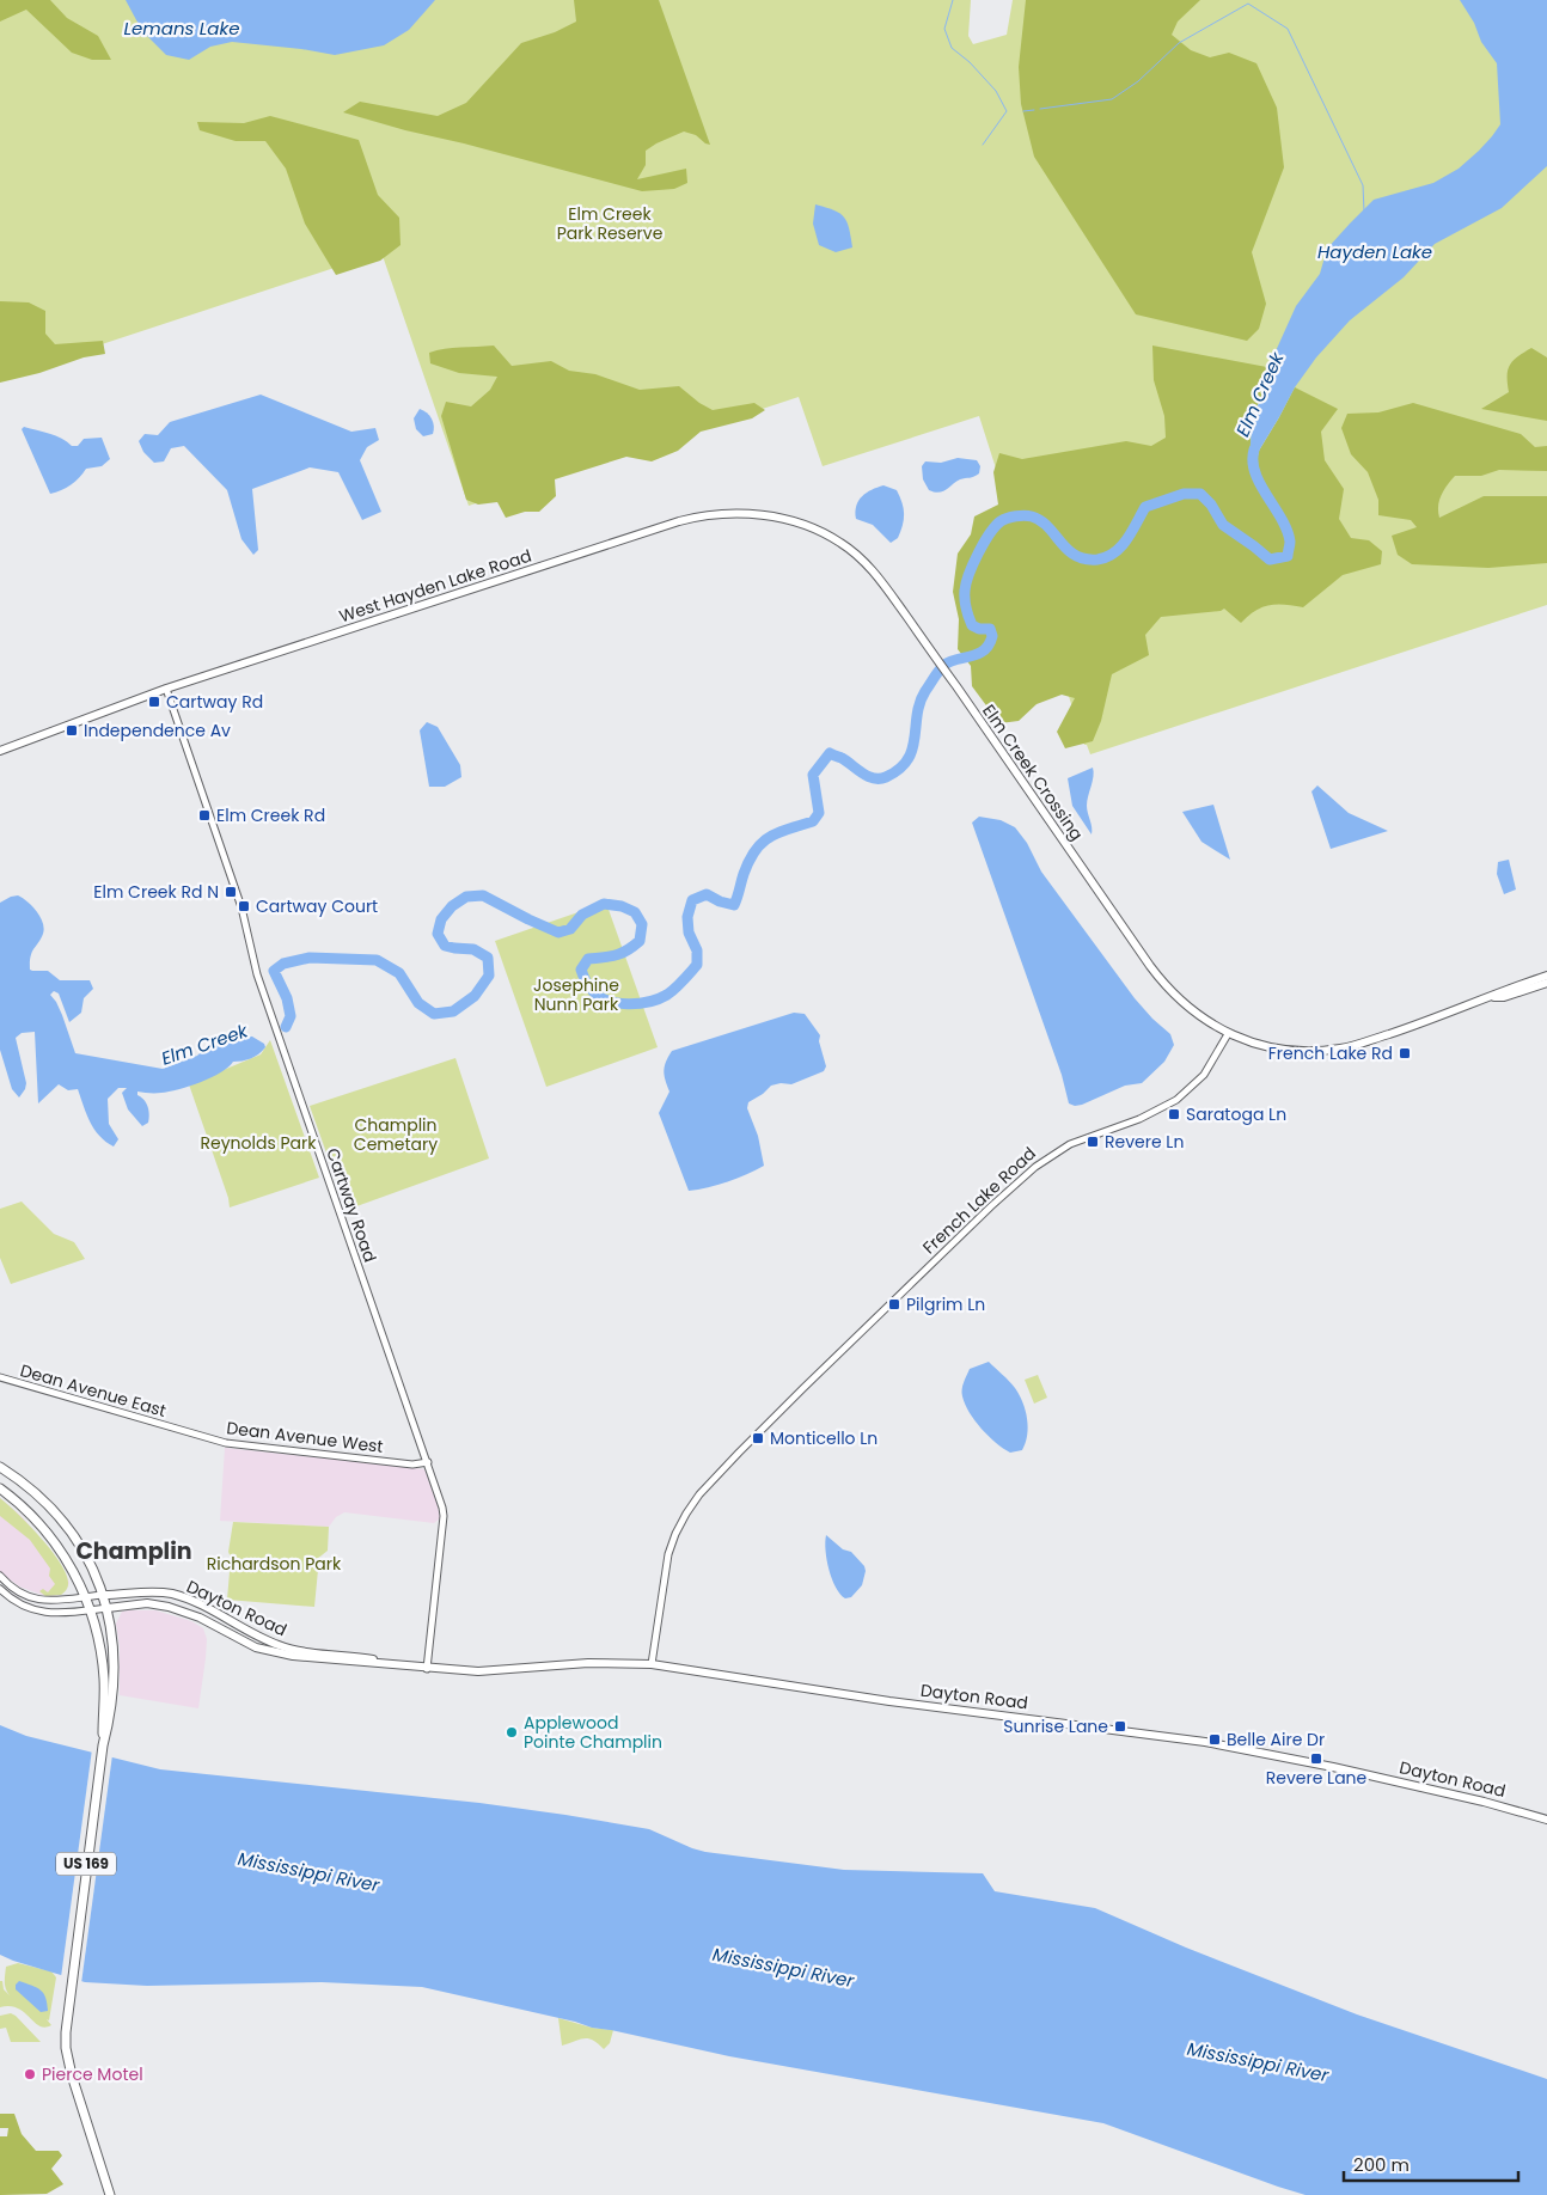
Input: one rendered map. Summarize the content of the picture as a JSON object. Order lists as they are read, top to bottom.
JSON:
{
  "streets": {
    "highway": ["US 169"],
    "main road": ["West Hayden Lake Road", "Elm Creek Crossing", "Dayton Road"],
    "street": [
      "French Lake Road",
      "Cartway Road",
      "Dean Avenue East",
      "Dean Avenue West"
    ]
  },
  "crossings": [
    ["West Hayden Lake Road", "Elm Creek Crossing"],
    ["West Hayden Lake Road", "Cartway Road"],
    ["Elm Creek Crossing", "French Lake Road"],
    ["French Lake Road", "Dayton Road"],
    ["Cartway Road", "Dean Avenue West"],
    ["Cartway Road", "Dayton Road"],
    ["Dean Avenue East", "Dean Avenue West"],
    ["Dayton Road", "US 169"]
  ],
  "districts": ["Champlin"],
  "water": [
    "Lemans Lake",
    "Hayden Lake",
    "Elm Creek",
    "Mississippi River"
  ],
  "parks": [
    "Elm Creek Park Reserve",
    "Josephine Nunn Park",
    "Champlin Cemetary",
    "Reynolds Park",
    "Richardson Park"
  ],
  "places": {
    "transit": [
      "Cartway Rd",
      "Independence Av",
      "Elm Creek Rd",
      "Elm Creek Rd N",
      "Cartway Court",
      "French Lake Rd",
      "Saratoga Ln",
      "Revere Ln",
      "Pilgrim Ln",
      "Monticello Ln",
      "Sunrise Lane",
      "Belle Aire Dr",
      "Revere Lane"
    ],
    "other": ["Applewood Pointe Champlin", "Pierce Motel"]
  },
  "scale_bar": "200 m"
}
